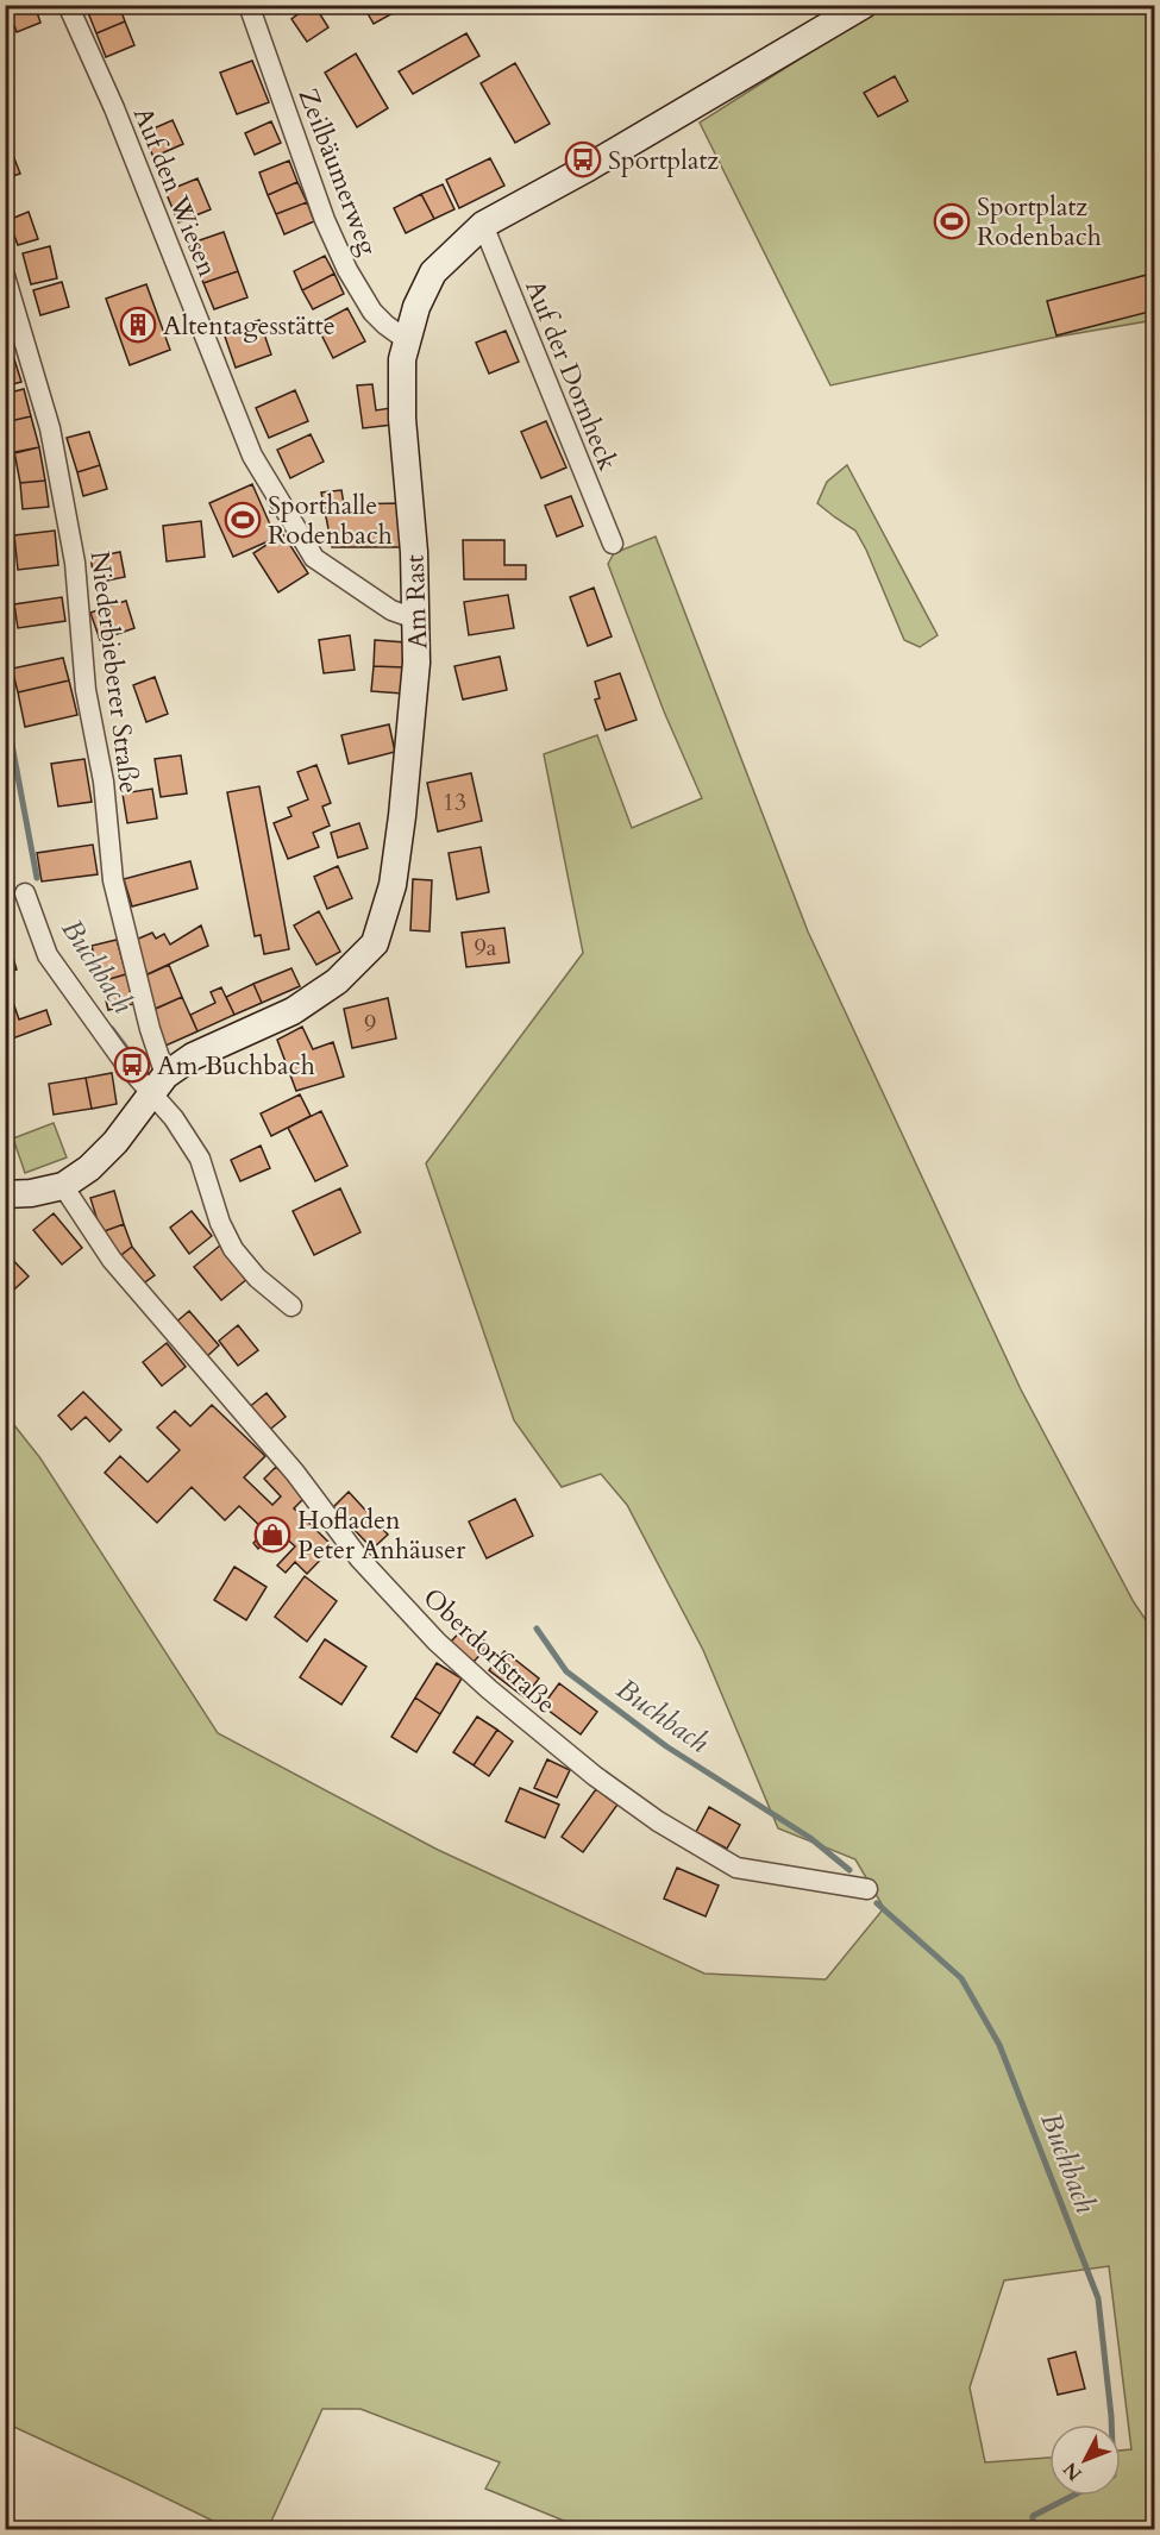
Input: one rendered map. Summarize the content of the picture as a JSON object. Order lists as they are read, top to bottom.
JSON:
{
  "streets": {
    "street": [
      "Zeilbäumerweg",
      "Auf den Wiesen",
      "Auf der Dornheck",
      "Am Rast",
      "Niederbieberer Straße",
      "Oberdorfstraße"
    ]
  },
  "crossings": [
    ["Zeilbäumerweg", "Am Rast"],
    ["Auf den Wiesen", "Am Rast"],
    ["Auf der Dornheck", "Am Rast"],
    ["Am Rast", "Niederbieberer Straße"]
  ],
  "water": ["Buchbach"],
  "places": {
    "bus stop": ["Sportplatz", "Am Buchbach"],
    "sports": ["Sportplatz Rodenbach", "Sporthalle Rodenbach"],
    "building": ["Altentagesstätte"],
    "shop": ["Hofladen Peter Anhäuser"]
  },
  "house_numbers": ["13", "9a", "9"],
  "north": "bottom left"
}
